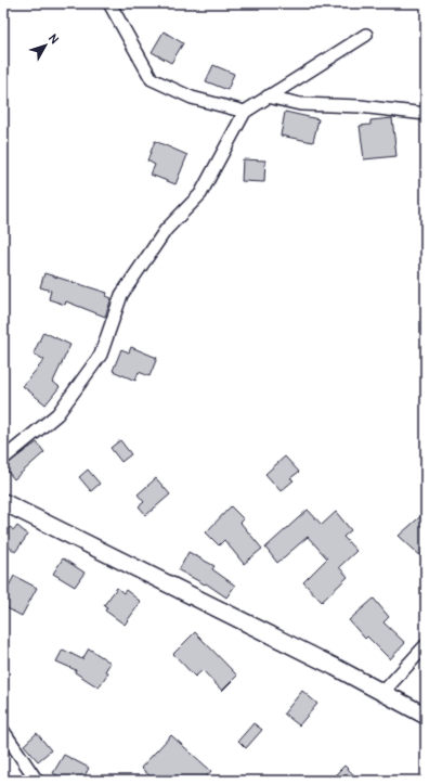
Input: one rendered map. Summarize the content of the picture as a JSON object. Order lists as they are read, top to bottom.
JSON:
{
  "north": "top right"
}
